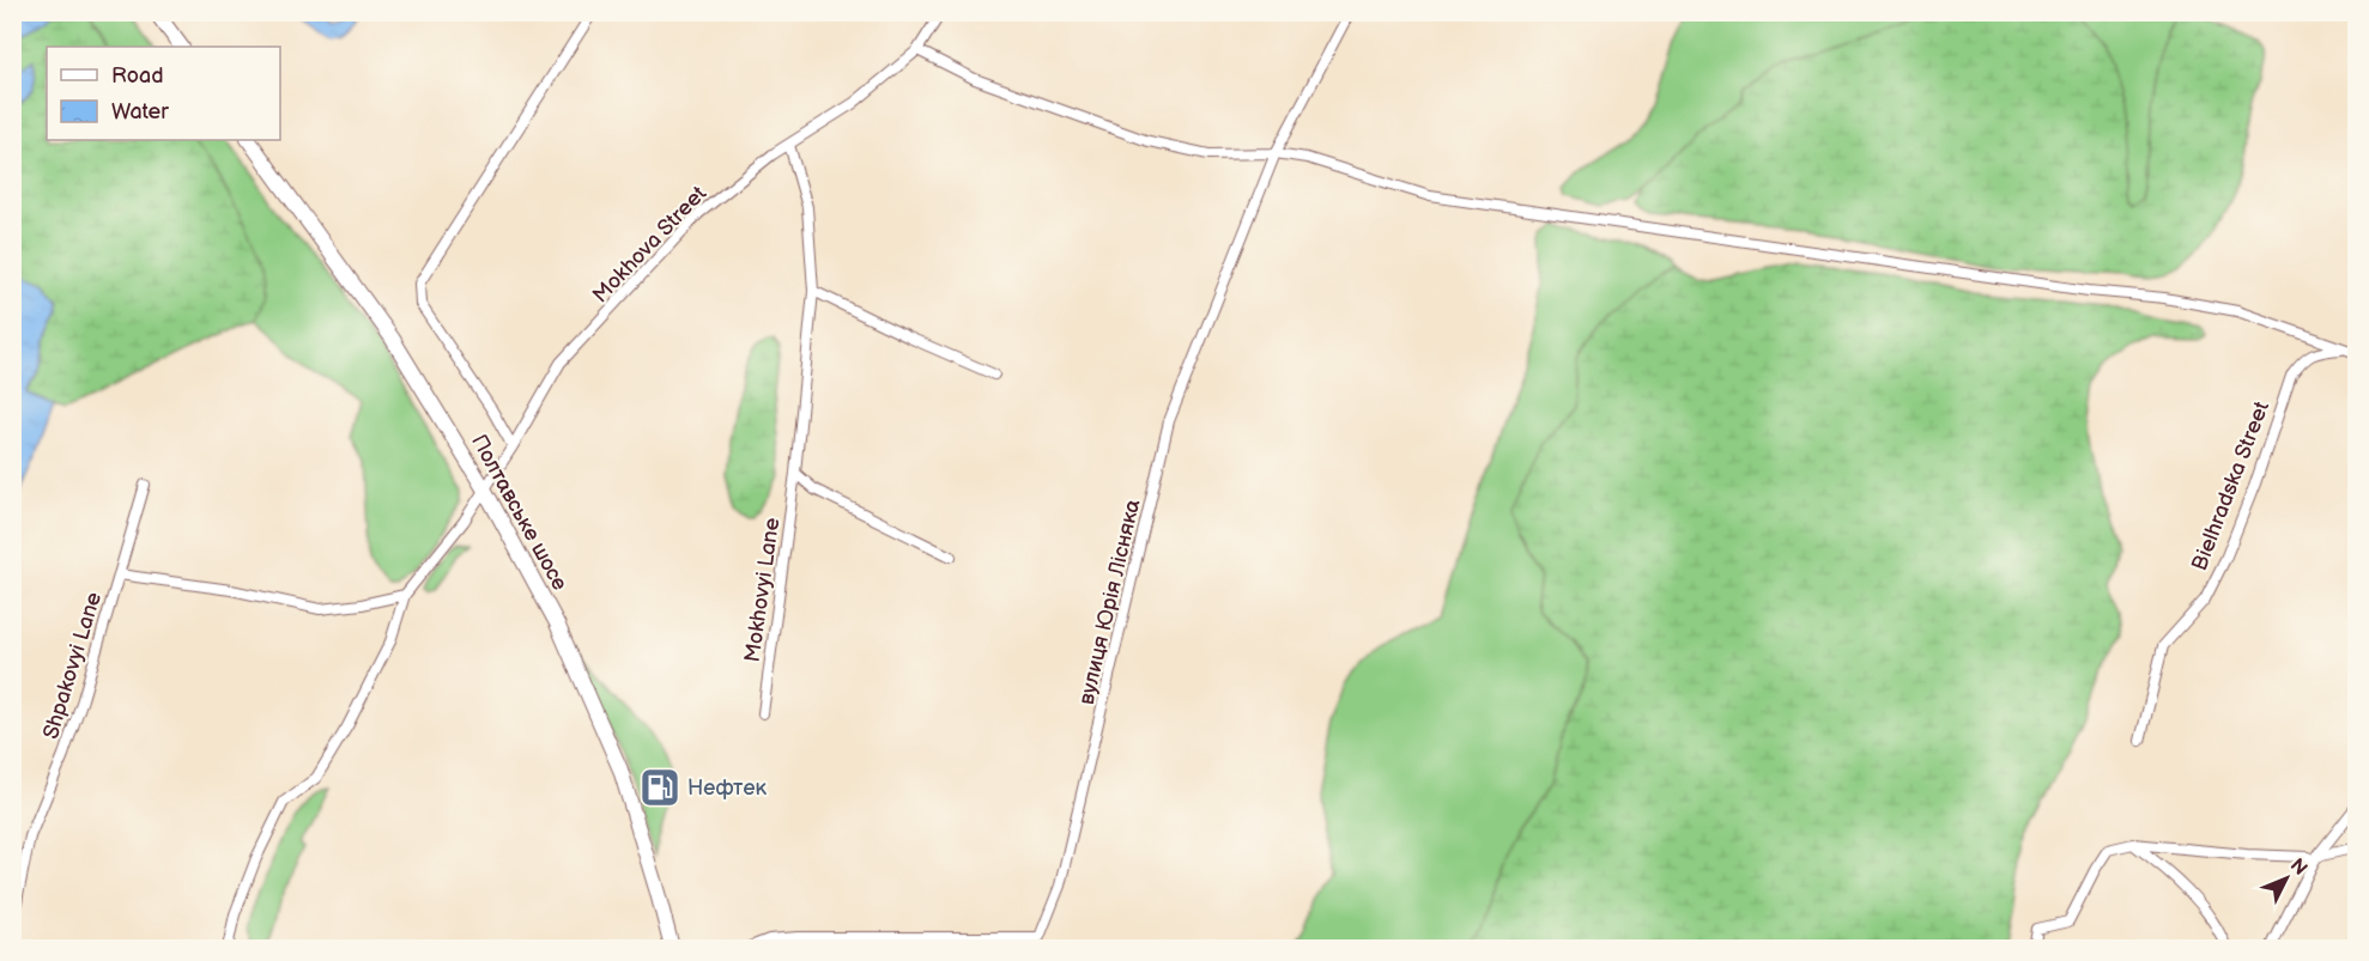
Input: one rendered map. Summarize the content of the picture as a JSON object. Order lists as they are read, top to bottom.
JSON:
{
  "streets": {
    "main road": ["Полтавське шосе"],
    "street": [
      "Mokhova Street",
      "Bielhradska Street",
      "Mokhovyi Lane",
      "вулиця Юрія Лісняка",
      "Shpakovyi Lane"
    ]
  },
  "crossings": [
    ["Mokhova Street", "Полтавське шосе"],
    ["Mokhova Street", "Mokhovyi Lane"]
  ],
  "places": {
    "fuel station": ["Нефтек"]
  },
  "legend": ["Road", "Water"],
  "north": "top right"
}
